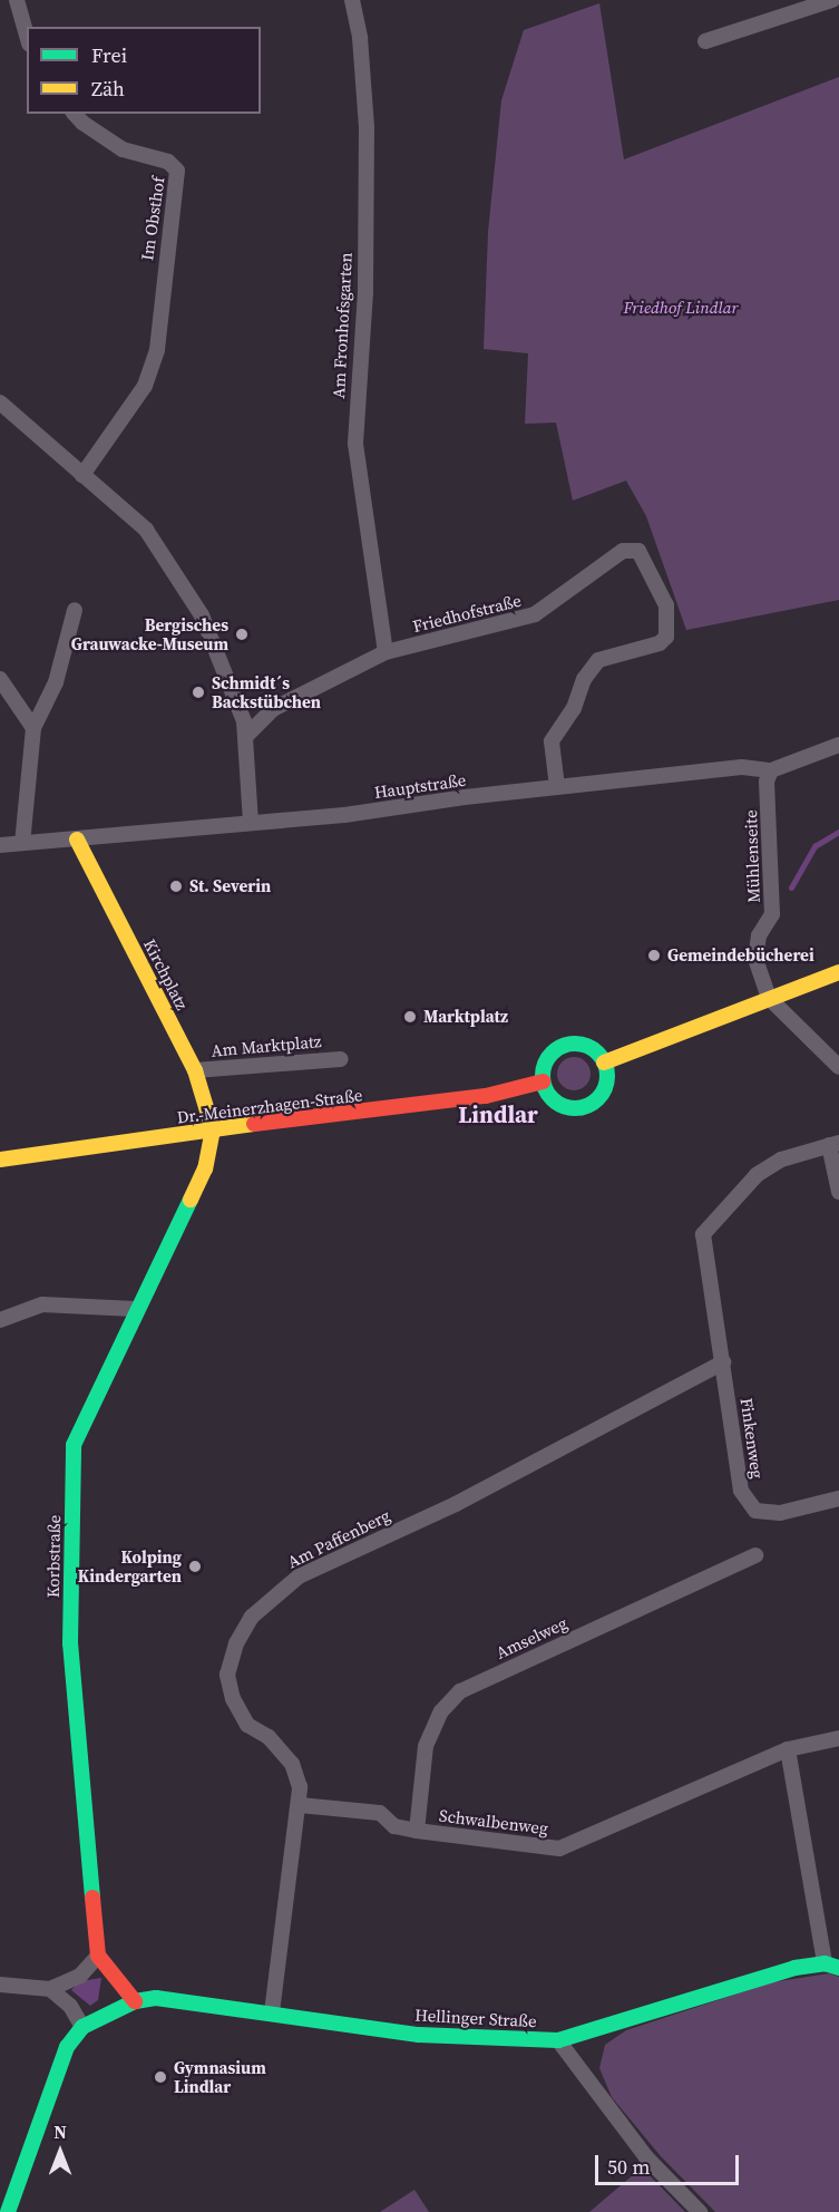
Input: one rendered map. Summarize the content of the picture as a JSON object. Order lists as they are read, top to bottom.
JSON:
{
  "streets": {
    "street": [
      "Im Obsthof",
      "Am Fronhofsgarten",
      "Friedhofstraße",
      "Hauptstraße",
      "Mühlenseite",
      "Kirchplatz",
      "Am Marktplatz",
      "Dr.-Meinerzhagen-Straße",
      "Finkenweg",
      "Am Paffenberg",
      "Korbstraße",
      "Amselweg",
      "Schwalbenweg",
      "Hellinger Straße"
    ]
  },
  "crossings": [
    ["Am Fronhofsgarten", "Friedhofstraße"],
    ["Friedhofstraße", "Hauptstraße"],
    ["Hauptstraße", "Mühlenseite"],
    ["Hauptstraße", "Kirchplatz"],
    ["Kirchplatz", "Am Marktplatz"],
    ["Kirchplatz", "Dr.-Meinerzhagen-Straße"],
    ["Kirchplatz", "Korbstraße"],
    ["Dr.-Meinerzhagen-Straße", "Korbstraße"],
    ["Finkenweg", "Am Paffenberg"],
    ["Am Paffenberg", "Schwalbenweg"],
    ["Am Paffenberg", "Hellinger Straße"],
    ["Amselweg", "Schwalbenweg"]
  ],
  "districts": ["Lindlar"],
  "parks": ["Friedhof Lindlar"],
  "places": [
    "Bergisches Grauwacke-Museum",
    "Schmidt´s Backstübchen",
    "St. Severin",
    "Gemeindebücherei",
    "Marktplatz",
    "Kolping Kindergarten",
    "Gymnasium Lindlar"
  ],
  "legend": ["Frei", "Zäh"],
  "scale_bar": "50 m",
  "north": "top"
}
